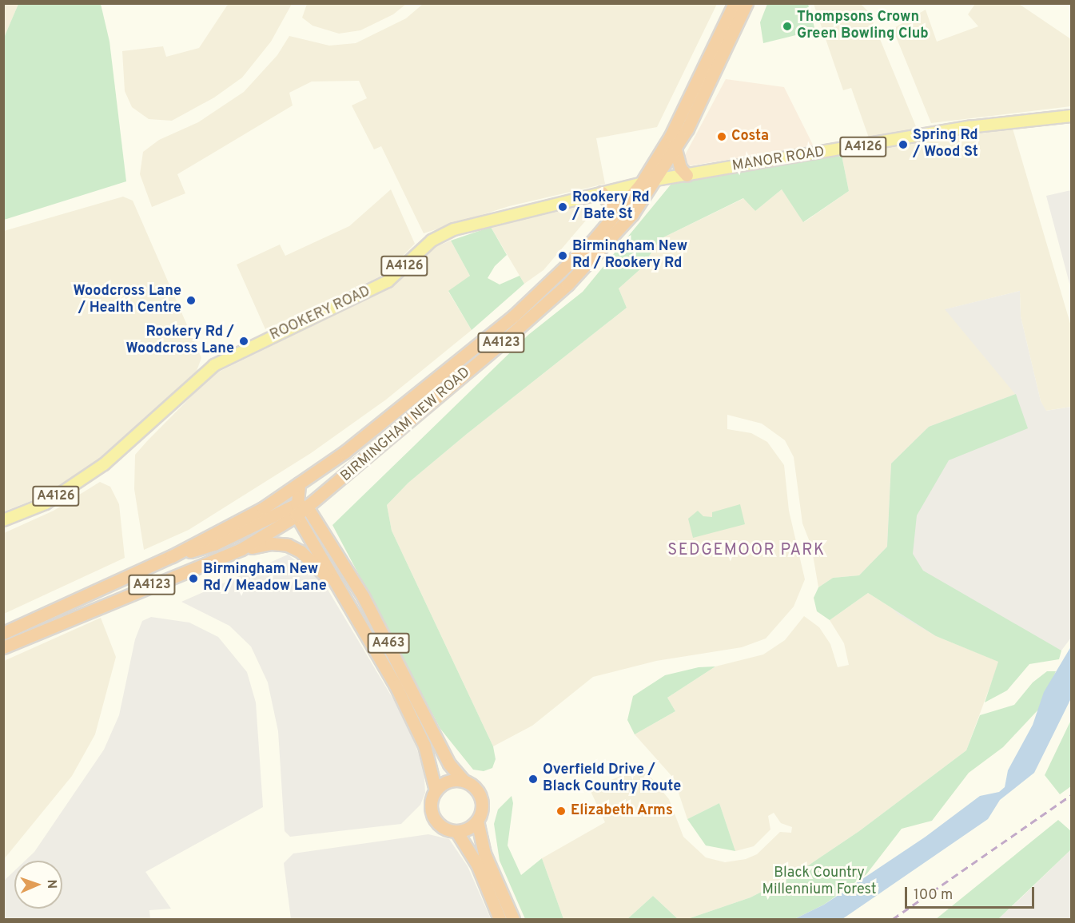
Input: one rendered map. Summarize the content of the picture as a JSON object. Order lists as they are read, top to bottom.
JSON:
{
  "streets": {
    "highway": ["A4123", "BIRMINGHAM NEW ROAD", "A463"],
    "main road": ["A4126", "MANOR ROAD", "ROOKERY ROAD"]
  },
  "crossings": [
    ["A4126", "MANOR ROAD"],
    ["A4126", "ROOKERY ROAD"],
    ["A4126", "BIRMINGHAM NEW ROAD"],
    ["MANOR ROAD", "BIRMINGHAM NEW ROAD"],
    ["ROOKERY ROAD", "BIRMINGHAM NEW ROAD"],
    ["A4123", "BIRMINGHAM NEW ROAD"],
    ["A4123", "A463"],
    ["BIRMINGHAM NEW ROAD", "A463"]
  ],
  "districts": ["SEDGEMOOR PARK"],
  "parks": ["Black Country Millennium Forest"],
  "places": [
    "Thompsons Crown Green Bowling Club",
    "Costa",
    "Spring Rd / Wood St",
    "Rookery Rd / Bate St",
    "Birmingham New Rd / Rookery Rd",
    "Woodcross Lane / Health Centre",
    "Rookery Rd / Woodcross Lane",
    "Birmingham New Rd / Meadow Lane",
    "Overfield Drive / Black Country Route",
    "Elizabeth Arms"
  ],
  "scale_bar": "100 m",
  "north": "right"
}
